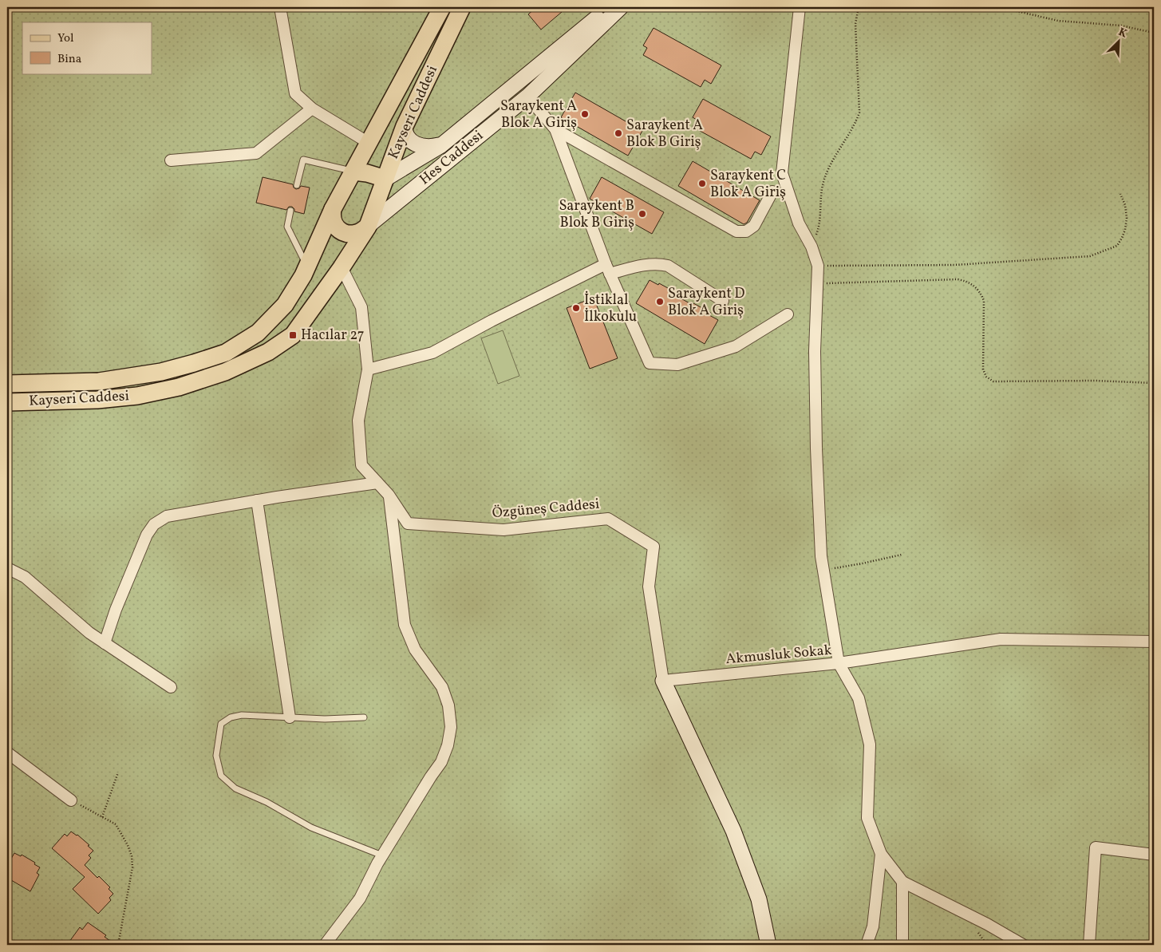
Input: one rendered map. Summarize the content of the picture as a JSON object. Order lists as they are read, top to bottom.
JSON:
{
  "streets": {
    "main road": ["Kayseri Caddesi"],
    "street": ["Hes Caddesi", "Özgüneş Caddesi", "Akmusluk Sokak"]
  },
  "crossings": [
    ["Kayseri Caddesi", "Hes Caddesi"],
    ["Kayseri Caddesi", "Özgüneş Caddesi"],
    ["Özgüneş Caddesi", "Akmusluk Sokak"]
  ],
  "places": {
    "other": [
      "Saraykent A Blok A Giriş",
      "Saraykent A Blok B Giriş",
      "Saraykent C Blok A Giriş",
      "Saraykent B Blok B Giriş",
      "Saraykent D Blok A Giriş",
      "İstiklal İlkokulu"
    ],
    "transit": ["Hacılar 27"]
  },
  "legend": ["Yol", "Bina"],
  "north": "top right"
}
